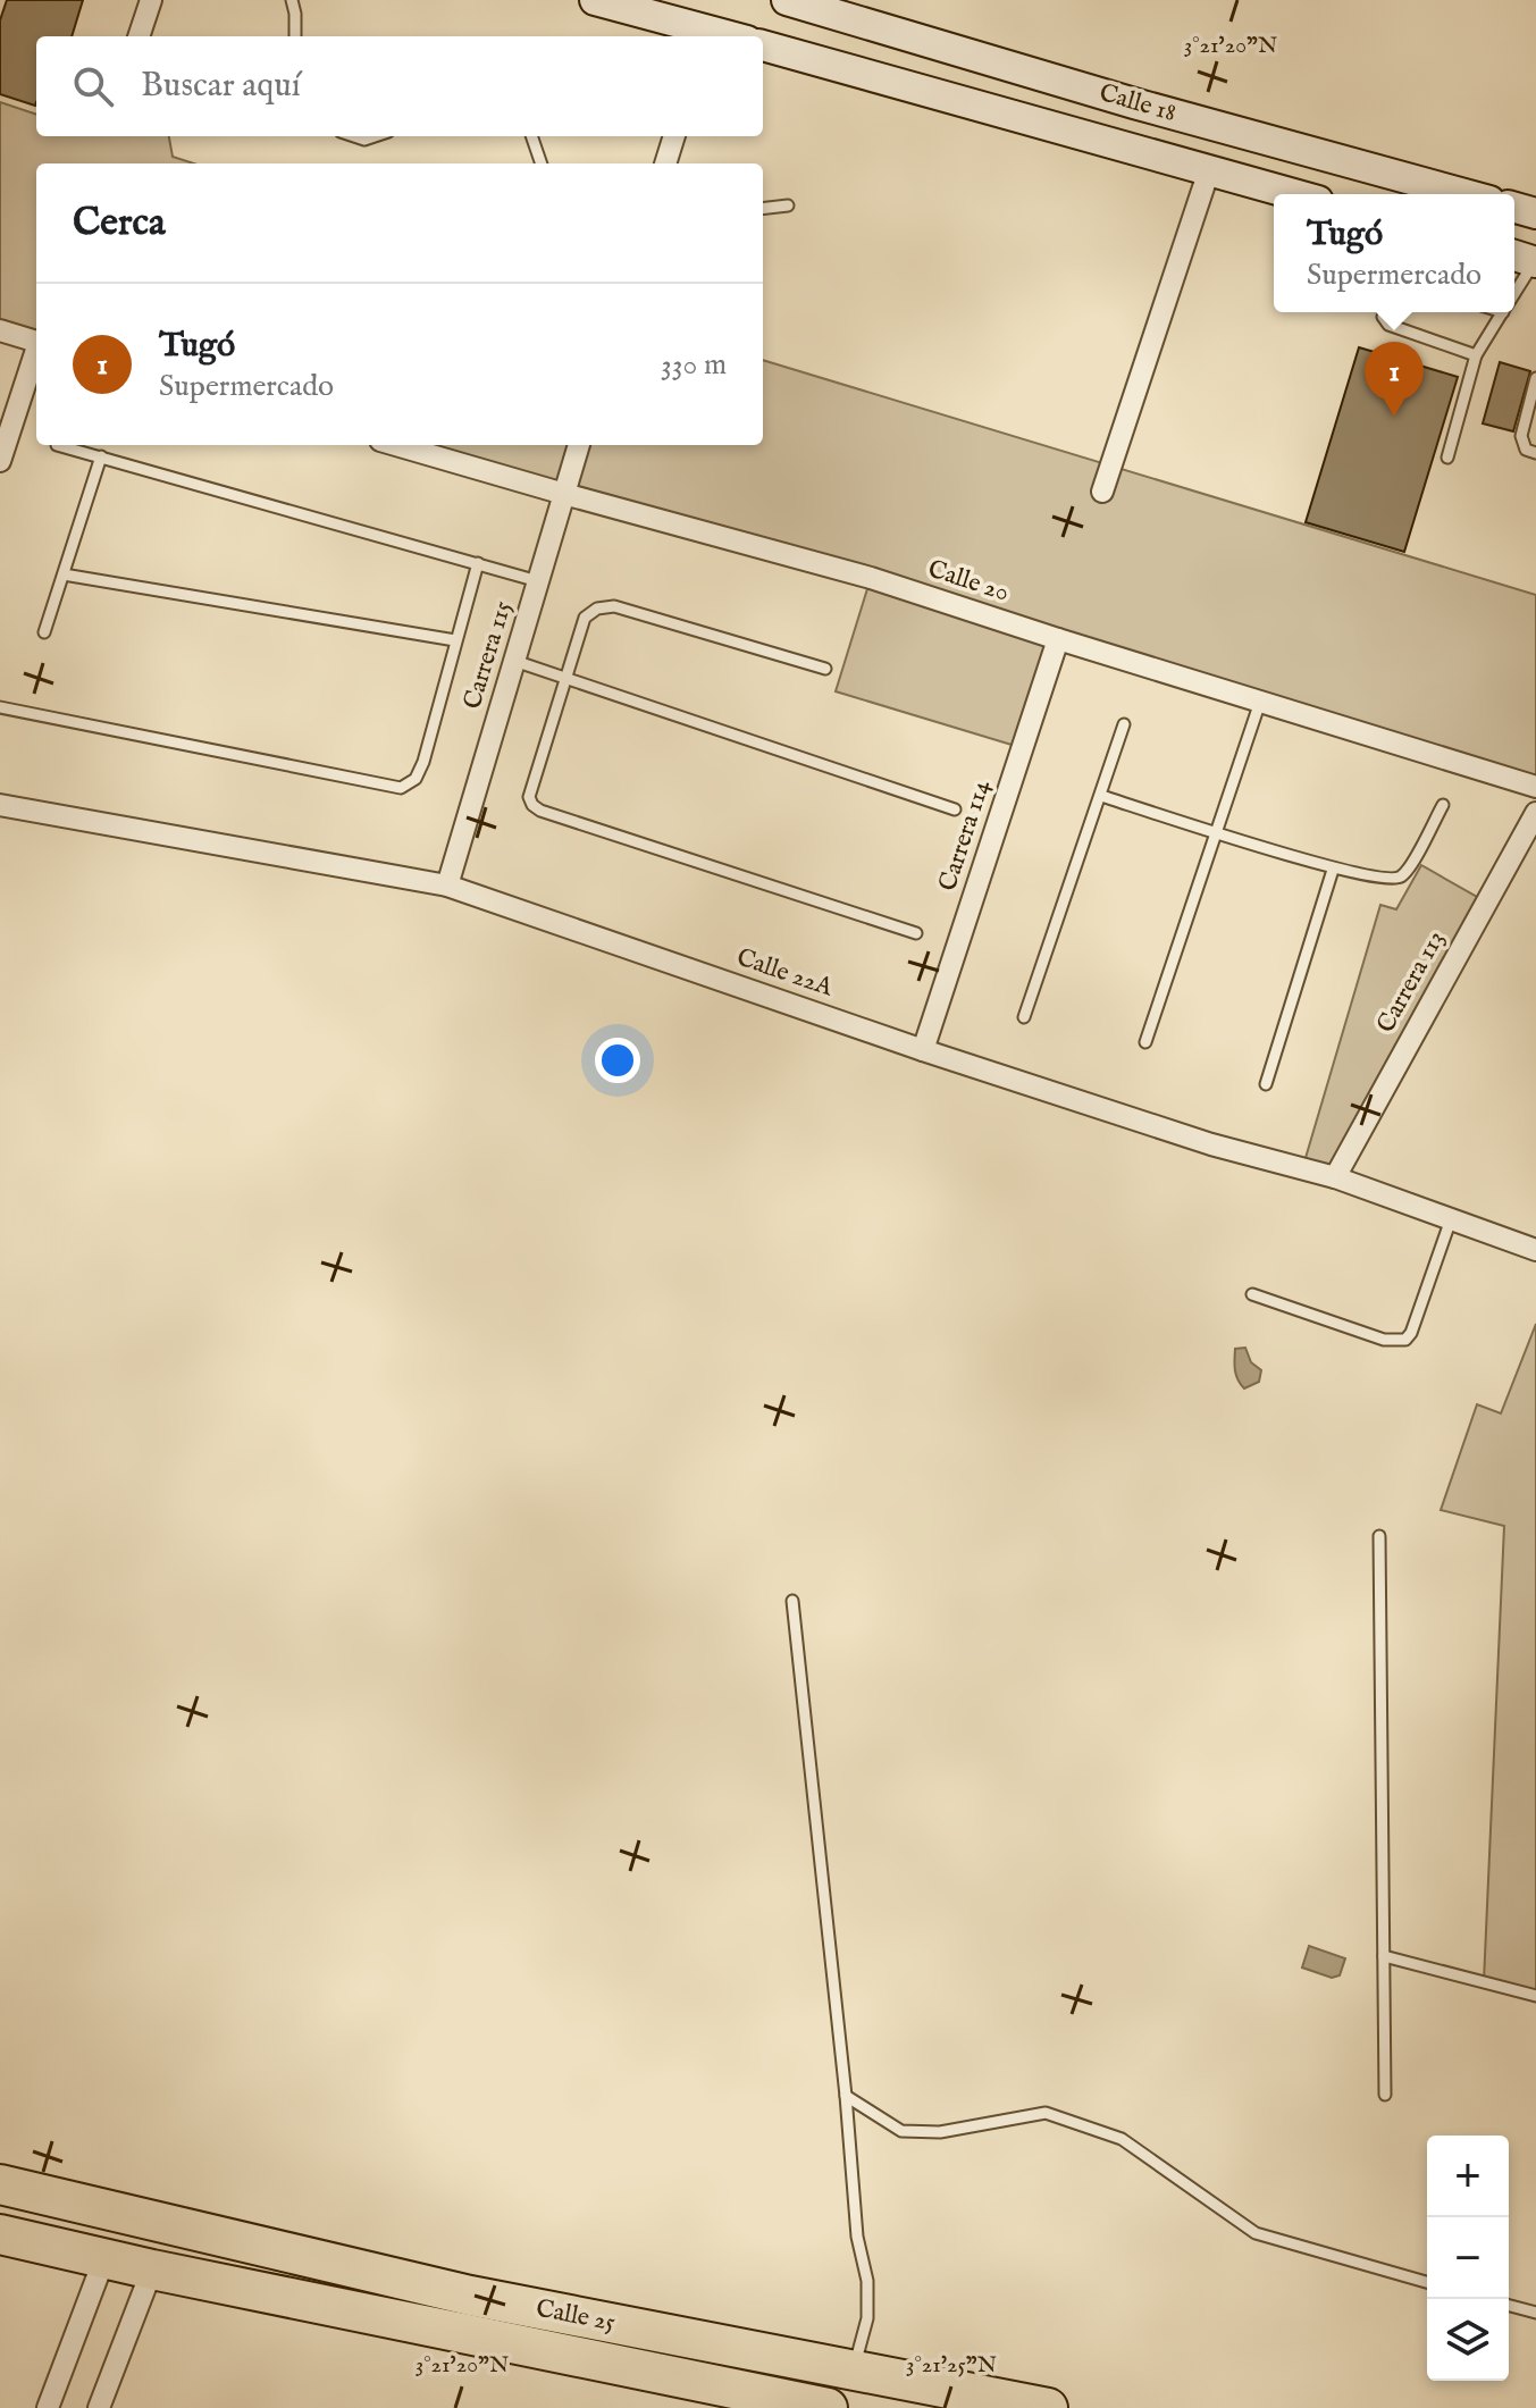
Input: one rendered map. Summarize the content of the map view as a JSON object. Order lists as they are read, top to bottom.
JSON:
{
  "streets": {
    "highway": ["Calle 25"],
    "main road": ["Calle 18"],
    "street": [
      "Calle 20",
      "Carrera 115",
      "Carrera 114",
      "Calle 22A",
      "Carrera 113"
    ]
  },
  "crossings": [
    ["Calle 20", "Carrera 115"],
    ["Calle 20", "Carrera 114"],
    ["Carrera 115", "Calle 22A"],
    ["Carrera 114", "Calle 22A"],
    ["Calle 22A", "Carrera 113"]
  ],
  "page": {
    "search": "Buscar aquí",
    "heading": "Cerca",
    "popup": ["Tugó", "Supermercado"],
    "list": [
      {
        "mark": "1",
        "name": "Tugó",
        "note": "Supermercado",
        "value": "330 m"
      }
    ],
    "pins": "1",
    "map_buttons": ["+", "−"]
  },
  "coordinates": ["3°21'20\"N", "3°21'25\"N"]
}
